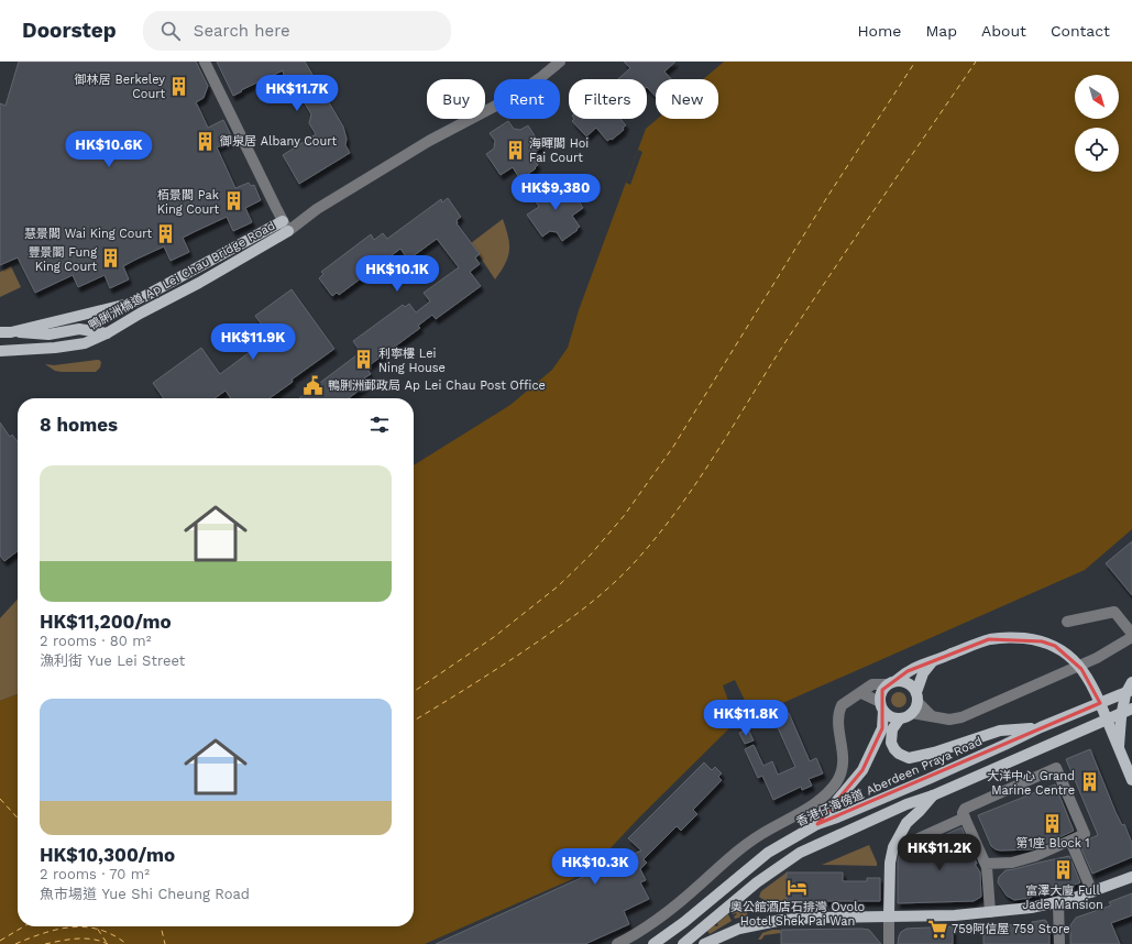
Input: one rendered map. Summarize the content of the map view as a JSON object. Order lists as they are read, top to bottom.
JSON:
{
  "streets": {
    "main road": ["鴨脷洲橋道 Ap Lei Chau Bridge Road", "香港仔海傍道 Aberdeen Praya Road"]
  },
  "places": {
    "building": [
      "御林居 Berkeley Court",
      "御泉居 Albany Court",
      "海暉閣 Hoi Fai Court",
      "栢景閣 Pak King Court",
      "慧景閣 Wai King Court",
      "豐景閣 Fung King Court",
      "利寧樓 Lei Ning House",
      "大洋中心 Grand Marine Centre",
      "第1座 Block 1",
      "富澤大廈 Full Jade Mansion"
    ],
    "public building": ["鴨脷洲郵政局 Ap Lei Chau Post Office"],
    "hotel": ["奧公館酒店石排灣 Ovolo Hotel Shek Pai Wan"],
    "supermarket": ["759阿信屋 759 Store"]
  },
  "north": "bottom right",
  "page": {
    "header": "Doorstep",
    "search": "Search here",
    "nav": [
      "Home",
      "Map",
      "About",
      "Contact"
    ],
    "price": [
      "HK$11.7K",
      "HK$10.6K",
      "HK$9,380",
      "HK$10.1K",
      "HK$11.9K",
      "HK$11.8K",
      "HK$11.2K",
      "HK$10.3K"
    ],
    "chip": [
      "Buy",
      "Rent",
      "Filters",
      "New"
    ],
    "heading": "8 homes",
    "list": [
      {
        "name": "HK$11,200/mo",
        "note": "2 rooms · 80 m² · 漁利街 Yue Lei Street"
      },
      {
        "name": "HK$10,300/mo",
        "note": "2 rooms · 70 m² · 魚市場道 Yue Shi Cheung Road"
      }
    ]
  }
}
